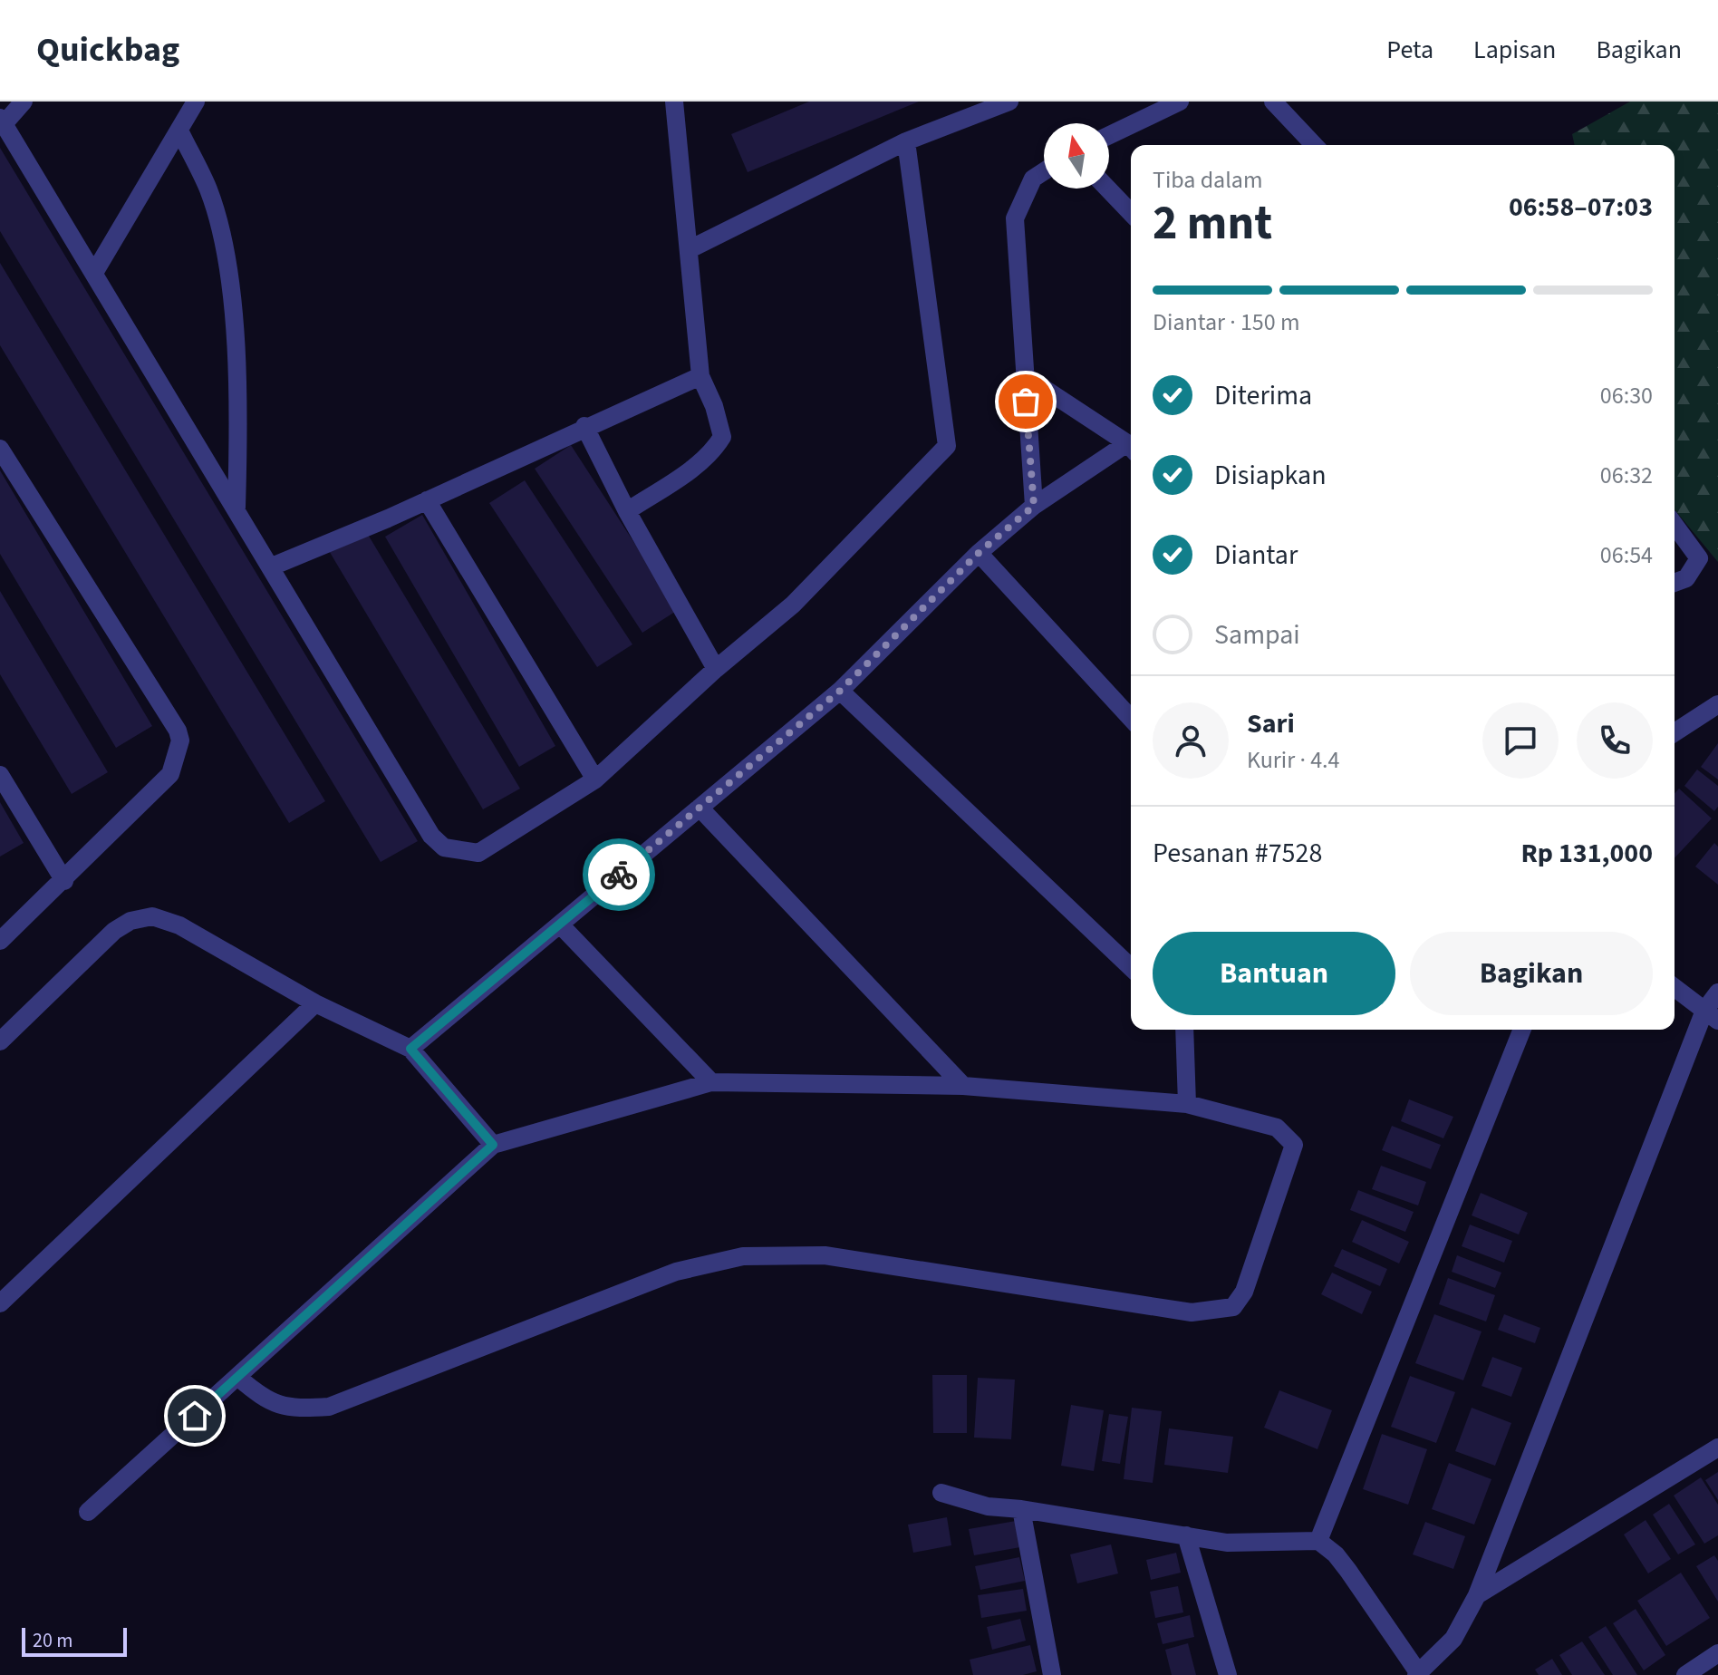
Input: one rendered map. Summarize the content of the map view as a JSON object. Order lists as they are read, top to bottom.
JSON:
{
  "scale_bar": "20 m",
  "north": "top",
  "page": {
    "header": "Quickbag",
    "nav": ["Peta", "Lapisan", "Bagikan"],
    "heading": ["2 mnt", "Tiba dalam", "06:58–07:03"],
    "panel": [
      "Sari",
      "Kurir · 4.4",
      "Pesanan #7528",
      "Rp 131,000"
    ],
    "bar": "Diantar · 150 m",
    "list": [
      ["Diterima", "06:30"],
      ["Disiapkan", "06:32"],
      ["Diantar", "06:54"],
      "Sampai"
    ],
    "buttons": ["Bantuan", "Bagikan"],
    "scale": "20 m"
  }
}
